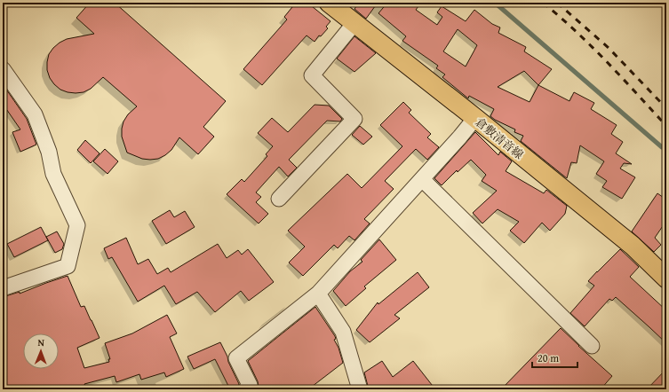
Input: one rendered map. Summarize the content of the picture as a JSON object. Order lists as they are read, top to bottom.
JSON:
{
  "streets": {
    "main road": ["倉敷清音線"]
  },
  "scale_bar": "20 m",
  "north": "top"
}
